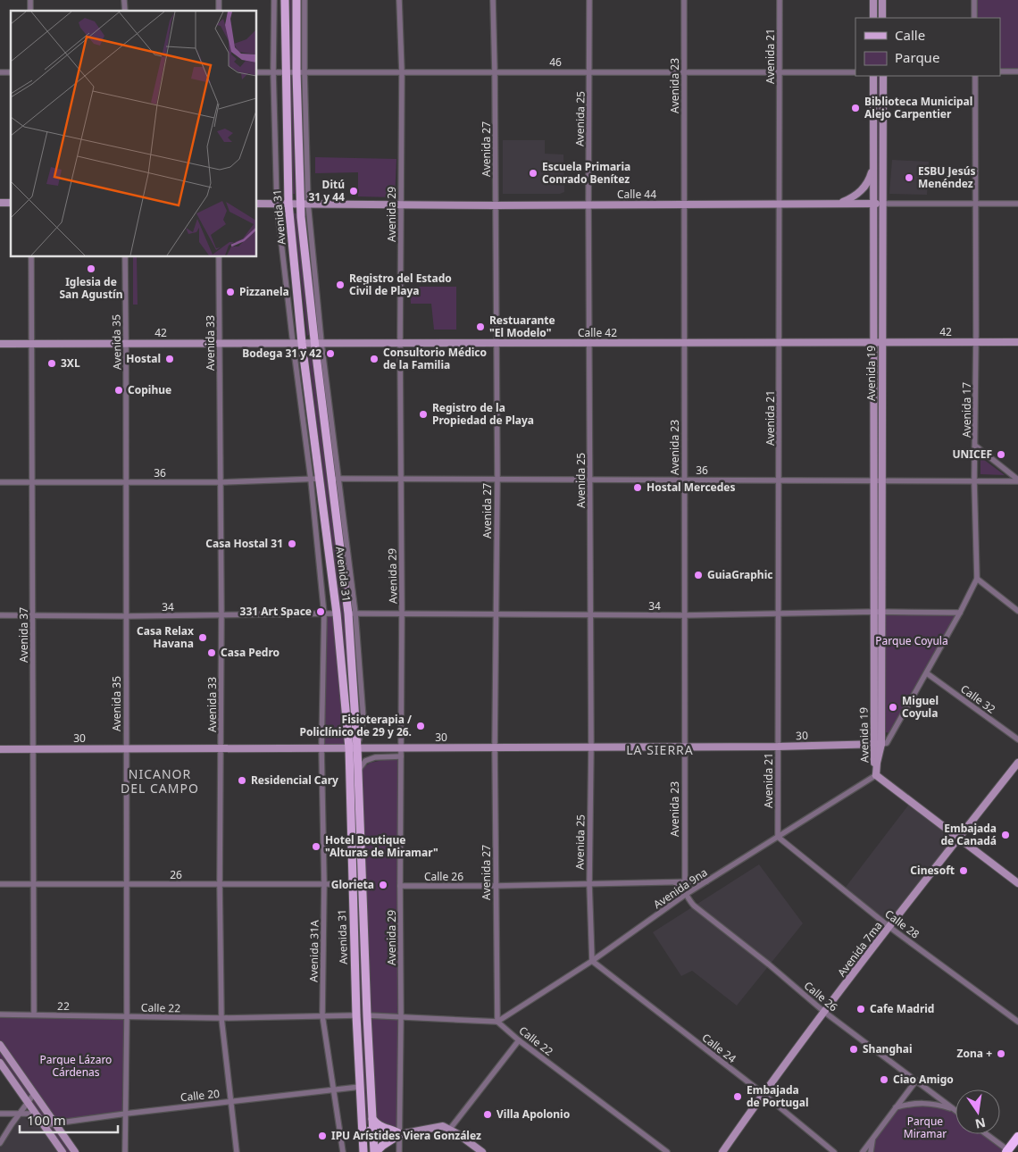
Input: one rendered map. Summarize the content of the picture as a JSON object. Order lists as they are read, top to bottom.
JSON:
{
  "streets": {
    "main road": [
      "Calle 44",
      "Avenida 31",
      "42",
      "Calle 42",
      "Avenida 19",
      "30",
      "Avenida 7ma"
    ],
    "street": [
      "Avenida 21",
      "46",
      "Avenida 23",
      "Avenida 25",
      "Avenida 27",
      "Avenida 29",
      "Avenida 35",
      "Avenida 33",
      "Avenida 17",
      "36",
      "34",
      "Avenida 37",
      "Calle 32",
      "26",
      "Calle 26",
      "Avenida 9na",
      "Calle 28",
      "Avenida 31A",
      "22",
      "Calle 22",
      "Calle 24",
      "Calle 20"
    ]
  },
  "crossings": [
    ["Avenida 21", "46"],
    ["Avenida 21", "Calle 44"],
    ["Avenida 21", "Calle 42"],
    ["Avenida 21", "36"],
    ["Avenida 21", "34"],
    ["Avenida 21", "30"],
    ["Avenida 21", "Avenida 9na"],
    ["Avenida 21", "Calle 28"],
    ["46", "Avenida 23"],
    ["46", "Avenida 25"],
    ["46", "Avenida 27"],
    ["46", "Avenida 29"],
    ["46", "Avenida 31"],
    ["Avenida 23", "Calle 44"],
    ["Avenida 23", "Calle 42"],
    ["Avenida 23", "36"],
    ["Avenida 23", "34"],
    ["Avenida 23", "30"],
    ["Avenida 23", "Calle 26"],
    ["Avenida 23", "Avenida 9na"],
    ["Avenida 25", "Calle 44"],
    ["Avenida 25", "Calle 42"],
    ["Avenida 25", "36"],
    ["Avenida 25", "34"],
    ["Avenida 25", "30"],
    ["Avenida 25", "Calle 26"],
    ["Avenida 25", "Avenida 9na"],
    ["Avenida 25", "Calle 24"],
    ["Avenida 27", "Calle 44"],
    ["Avenida 27", "Calle 42"],
    ["Avenida 27", "36"],
    ["Avenida 27", "34"],
    ["Avenida 27", "30"],
    ["Avenida 27", "Calle 26"],
    ["Avenida 27", "Avenida 9na"],
    ["Avenida 27", "Calle 22"],
    ["Calle 44", "Avenida 29"],
    ["Calle 44", "Avenida 31"],
    ["Calle 44", "Avenida 19"],
    ["Calle 44", "Avenida 17"],
    ["Avenida 29", "Calle 42"],
    ["Avenida 29", "36"],
    ["Avenida 29", "34"],
    ["Avenida 29", "30"],
    ["Avenida 29", "Calle 26"],
    ["Avenida 31", "42"],
    ["Avenida 31", "Calle 42"],
    ["Avenida 31", "36"],
    ["Avenida 31", "34"],
    ["Avenida 31", "30"],
    ["Avenida 31", "26"],
    ["Avenida 31", "Avenida 31A"],
    ["Avenida 31", "Calle 22"],
    ["Avenida 31", "Calle 20"],
    ["42", "Calle 42"],
    ["42", "Avenida 35"],
    ["42", "Avenida 33"],
    ["42", "Avenida 19"],
    ["42", "Avenida 17"],
    ["42", "Avenida 37"],
    ["Calle 42", "Avenida 19"],
    ["Avenida 35", "36"],
    ["Avenida 35", "34"],
    ["Avenida 35", "30"],
    ["Avenida 35", "26"],
    ["Avenida 35", "22"],
    ["Avenida 35", "Calle 22"],
    ["Avenida 35", "Calle 20"],
    ["Avenida 33", "36"],
    ["Avenida 33", "34"],
    ["Avenida 33", "30"],
    ["Avenida 33", "26"],
    ["Avenida 33", "Calle 22"],
    ["Avenida 33", "Calle 20"],
    ["Avenida 19", "Avenida 17"],
    ["Avenida 19", "36"],
    ["Avenida 19", "34"],
    ["Avenida 19", "30"],
    ["Avenida 19", "Avenida 9na"],
    ["Avenida 17", "36"],
    ["Avenida 17", "34"],
    ["Avenida 17", "Calle 32"],
    ["Avenida 17", "30"],
    ["36", "Avenida 37"],
    ["34", "Avenida 37"],
    ["Avenida 37", "30"],
    ["Avenida 37", "26"],
    ["Avenida 37", "22"],
    ["30", "Avenida 31A"],
    ["26", "Avenida 31A"],
    ["Calle 26", "Avenida 9na"],
    ["Calle 26", "Avenida 7ma"],
    ["Avenida 9na", "Calle 28"],
    ["Avenida 9na", "Calle 22"],
    ["Avenida 9na", "Calle 24"],
    ["Calle 28", "Avenida 7ma"],
    ["Avenida 7ma", "Calle 24"],
    ["Avenida 31A", "Calle 22"],
    ["Avenida 31A", "Calle 20"],
    ["22", "Calle 22"]
  ],
  "districts": ["LA SIERRA", "NICANOR DEL CAMPO"],
  "parks": ["Parque Coyula", "Parque Lázaro Cárdenas", "Parque Miramar"],
  "places": [
    "Biblioteca Municipal Alejo Carpentier",
    "Escuela Primaria Conrado Benítez",
    "ESBU Jesús Menéndez",
    "Ditú 31 y 44",
    "Iglesia de San Agustín",
    "Registro del Estado Civil de Playa",
    "Pizzanela",
    "Restuarante \"El Modelo\"",
    "Bodega 31 y 42",
    "Hostal",
    "Consultorio Médico de la Familia",
    "3XL",
    "Copihue",
    "Registro de la Propiedad de Playa",
    "UNICEF",
    "Hostal Mercedes",
    "Casa Hostal 31",
    "GuiaGraphic",
    "331 Art Space",
    "Casa Relax Havana",
    "Casa Pedro",
    "Miguel Coyula",
    "Fisioterapia / Policlínico de 29 y 26.",
    "Residencial Cary",
    "Embajada de Canadá",
    "Hotel Boutique \"Alturas de Miramar\"",
    "Cinesoft",
    "Glorieta",
    "Cafe Madrid",
    "Shanghai",
    "Zona +",
    "Ciao Amigo",
    "Embajada de Portugal",
    "Villa Apolonio",
    "IPU Arístides Viera González"
  ],
  "legend": ["Calle", "Parque"],
  "scale_bar": "100 m",
  "north": "bottom"
}
